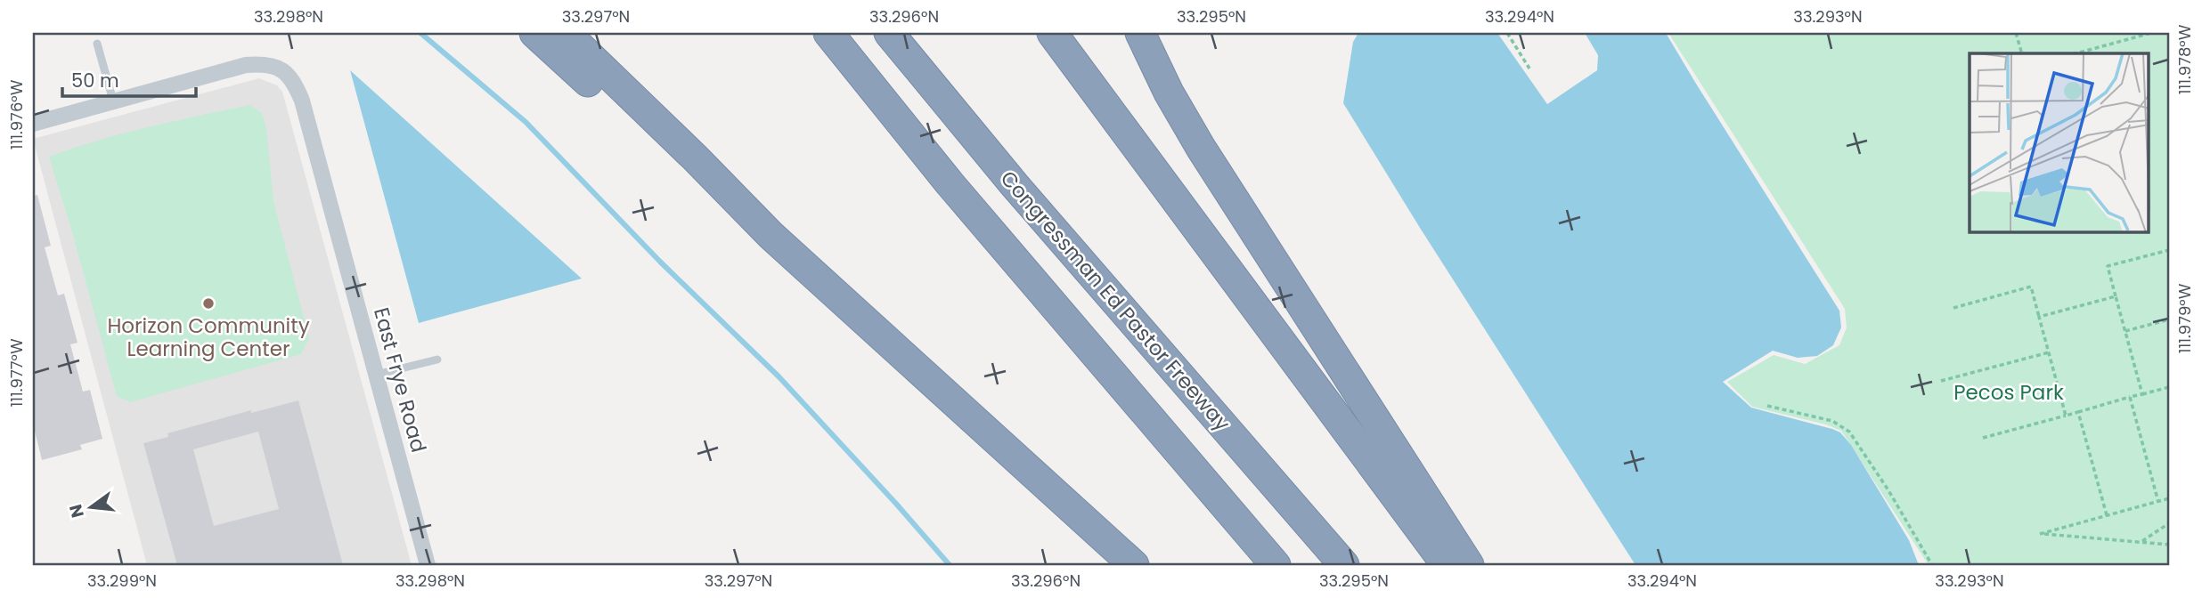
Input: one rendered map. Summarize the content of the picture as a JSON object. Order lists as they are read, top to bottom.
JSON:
{
  "streets": {
    "highway": ["Congressman Ed Pastor Freeway"],
    "street": ["East Frye Road"]
  },
  "parks": ["Pecos Park"],
  "places": ["Horizon Community Learning Center"],
  "scale_bar": "50 m",
  "north": "left",
  "coordinates": [
    "33.298°N",
    "33.297°N",
    "33.296°N",
    "33.295°N",
    "33.294°N",
    "33.293°N",
    "111.978°W",
    "111.976°W",
    "111.979°W",
    "111.977°W",
    "33.299°N"
  ]
}
